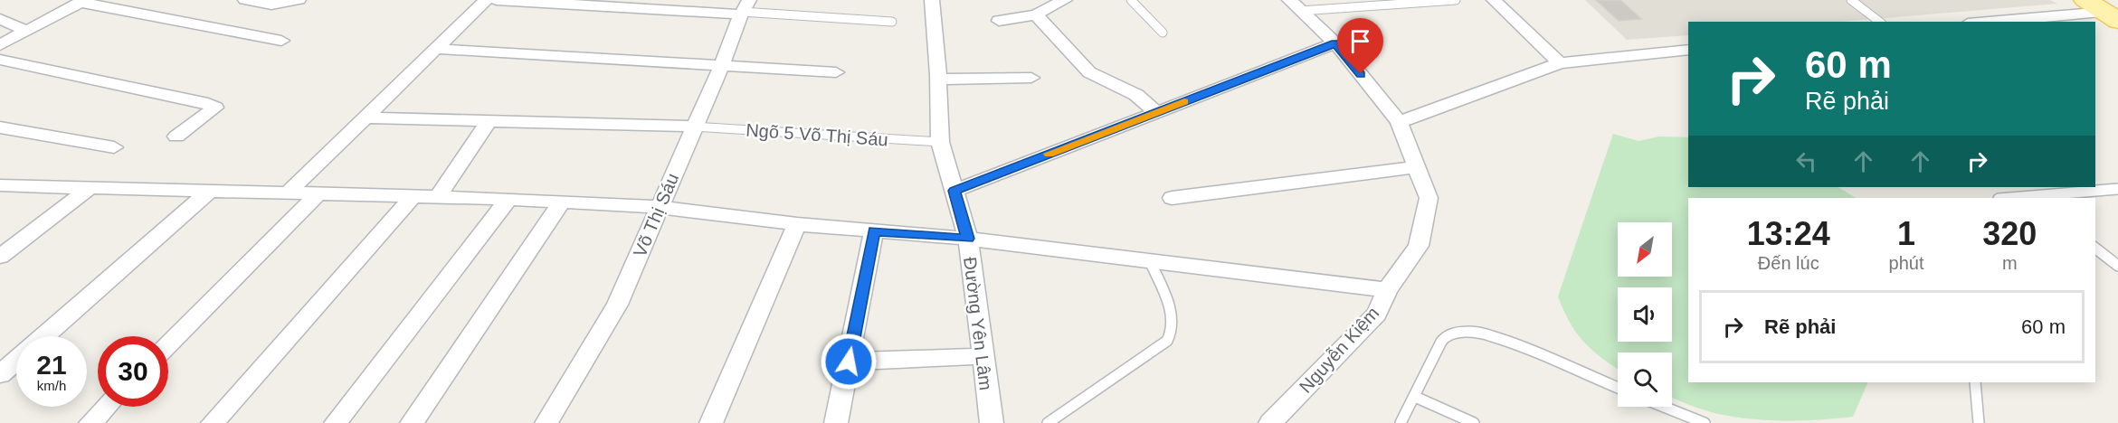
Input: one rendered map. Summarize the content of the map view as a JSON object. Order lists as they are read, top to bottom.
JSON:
{
  "streets": {
    "street": ["Võ Thị Sáu", "Đường Yên Lâm", "Nguyễn Kiệm"],
    "lane": ["Ngõ 5 Võ Thị Sáu"]
  },
  "crossings": [
    ["Ngõ 5 Võ Thị Sáu", "Võ Thị Sáu"],
    ["Ngõ 5 Võ Thị Sáu", "Đường Yên Lâm"]
  ],
  "north": "bottom left",
  "page": {
    "turn": ["60 m", "Rẽ phải"],
    "eta": [
      "13:24",
      "Đến lúc",
      "1",
      "phút",
      "320",
      "m"
    ],
    "list": [
      {
        "name": "Rẽ phải",
        "value": "60 m"
      }
    ],
    "speed": "21 km/h",
    "limit": "30"
  }
}
